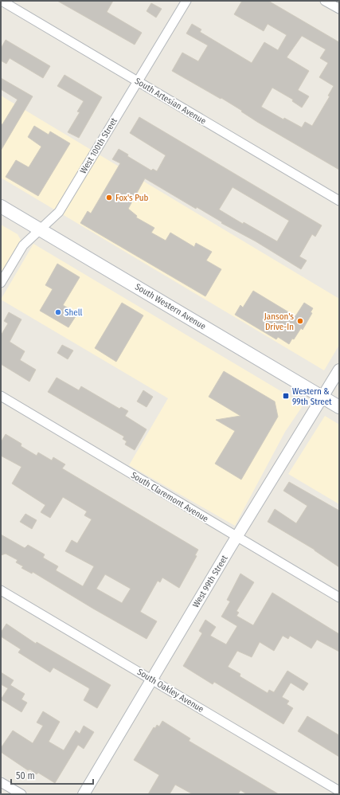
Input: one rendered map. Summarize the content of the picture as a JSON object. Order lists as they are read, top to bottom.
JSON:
{
  "streets": {
    "main road": ["South Western Avenue"],
    "street": [
      "South Artesian Avenue",
      "West 100th Street",
      "South Claremont Avenue",
      "West 99th Street",
      "South Oakley Avenue"
    ]
  },
  "crossings": [
    ["South Artesian Avenue", "West 100th Street"],
    ["West 100th Street", "South Western Avenue"],
    ["South Western Avenue", "West 99th Street"],
    ["South Claremont Avenue", "West 99th Street"],
    ["West 99th Street", "South Oakley Avenue"]
  ],
  "places": {
    "other": ["Fox's Pub", "Shell", "Janson's Drive-In"],
    "transit": ["Western & 99th Street"]
  },
  "scale_bar": "50 m"
}
